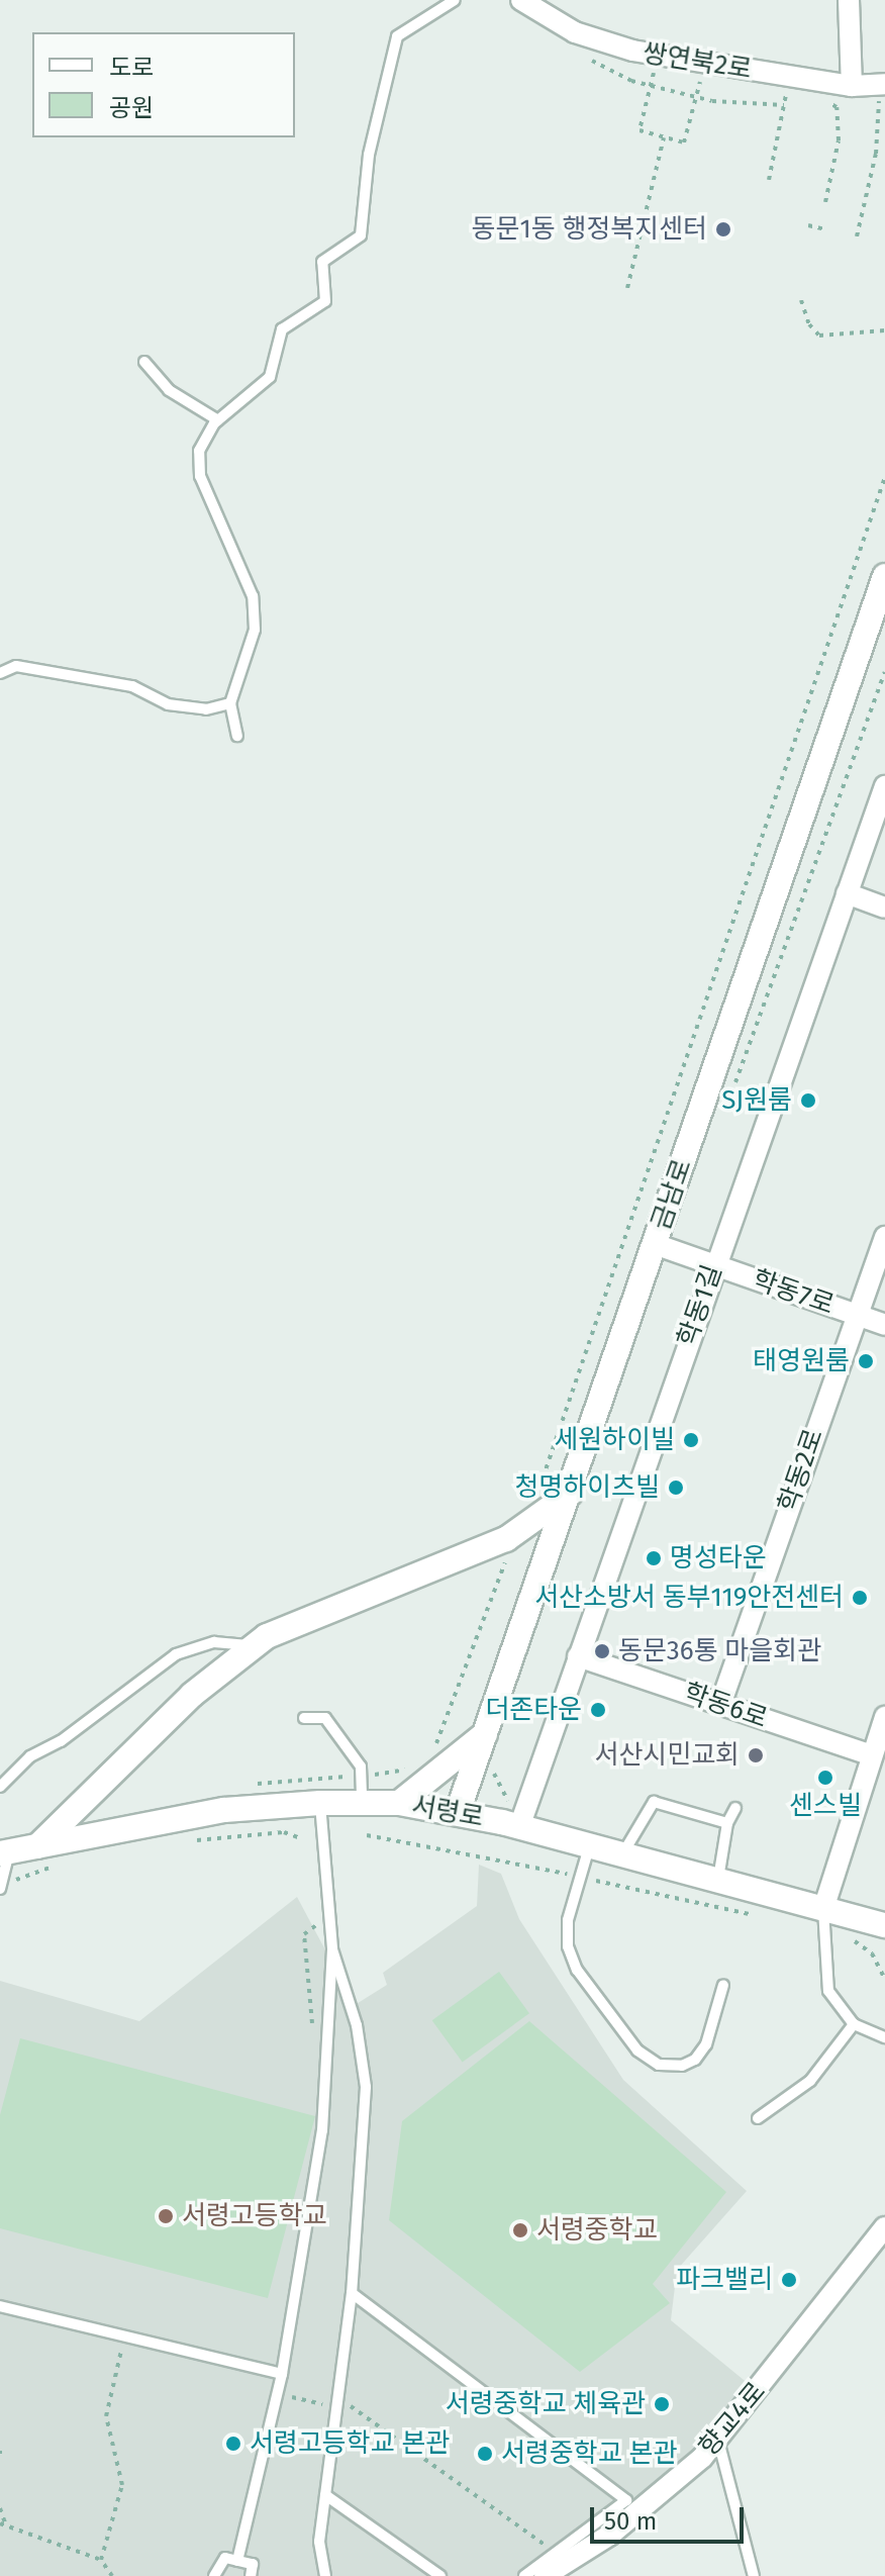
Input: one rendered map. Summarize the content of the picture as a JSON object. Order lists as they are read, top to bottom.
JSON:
{
  "streets": {
    "street": [
      "쌍연북2로",
      "금남로",
      "학동7로",
      "학동1길",
      "학동2로",
      "학동6로",
      "서령로",
      "향교4로"
    ]
  },
  "crossings": [
    ["금남로", "학동7로"],
    ["금남로", "서령로"],
    ["학동7로", "학동1길"],
    ["학동7로", "학동2로"],
    ["학동1길", "학동6로"],
    ["학동1길", "서령로"],
    ["학동2로", "학동6로"]
  ],
  "places": [
    "동문1동 행정복지센터",
    "SJ원룸",
    "태영원룸",
    "세원하이빌",
    "청명하이츠빌",
    "명성타운",
    "서산소방서 동부119안전센터",
    "동문36통 마을회관",
    "더존타운",
    "서산시민교회",
    "센스빌",
    "서령고등학교",
    "서령중학교",
    "파크밸리",
    "서령중학교 체육관",
    "서령고등학교 본관",
    "서령중학교 본관"
  ],
  "legend": ["도로", "공원"],
  "scale_bar": "50 m"
}
